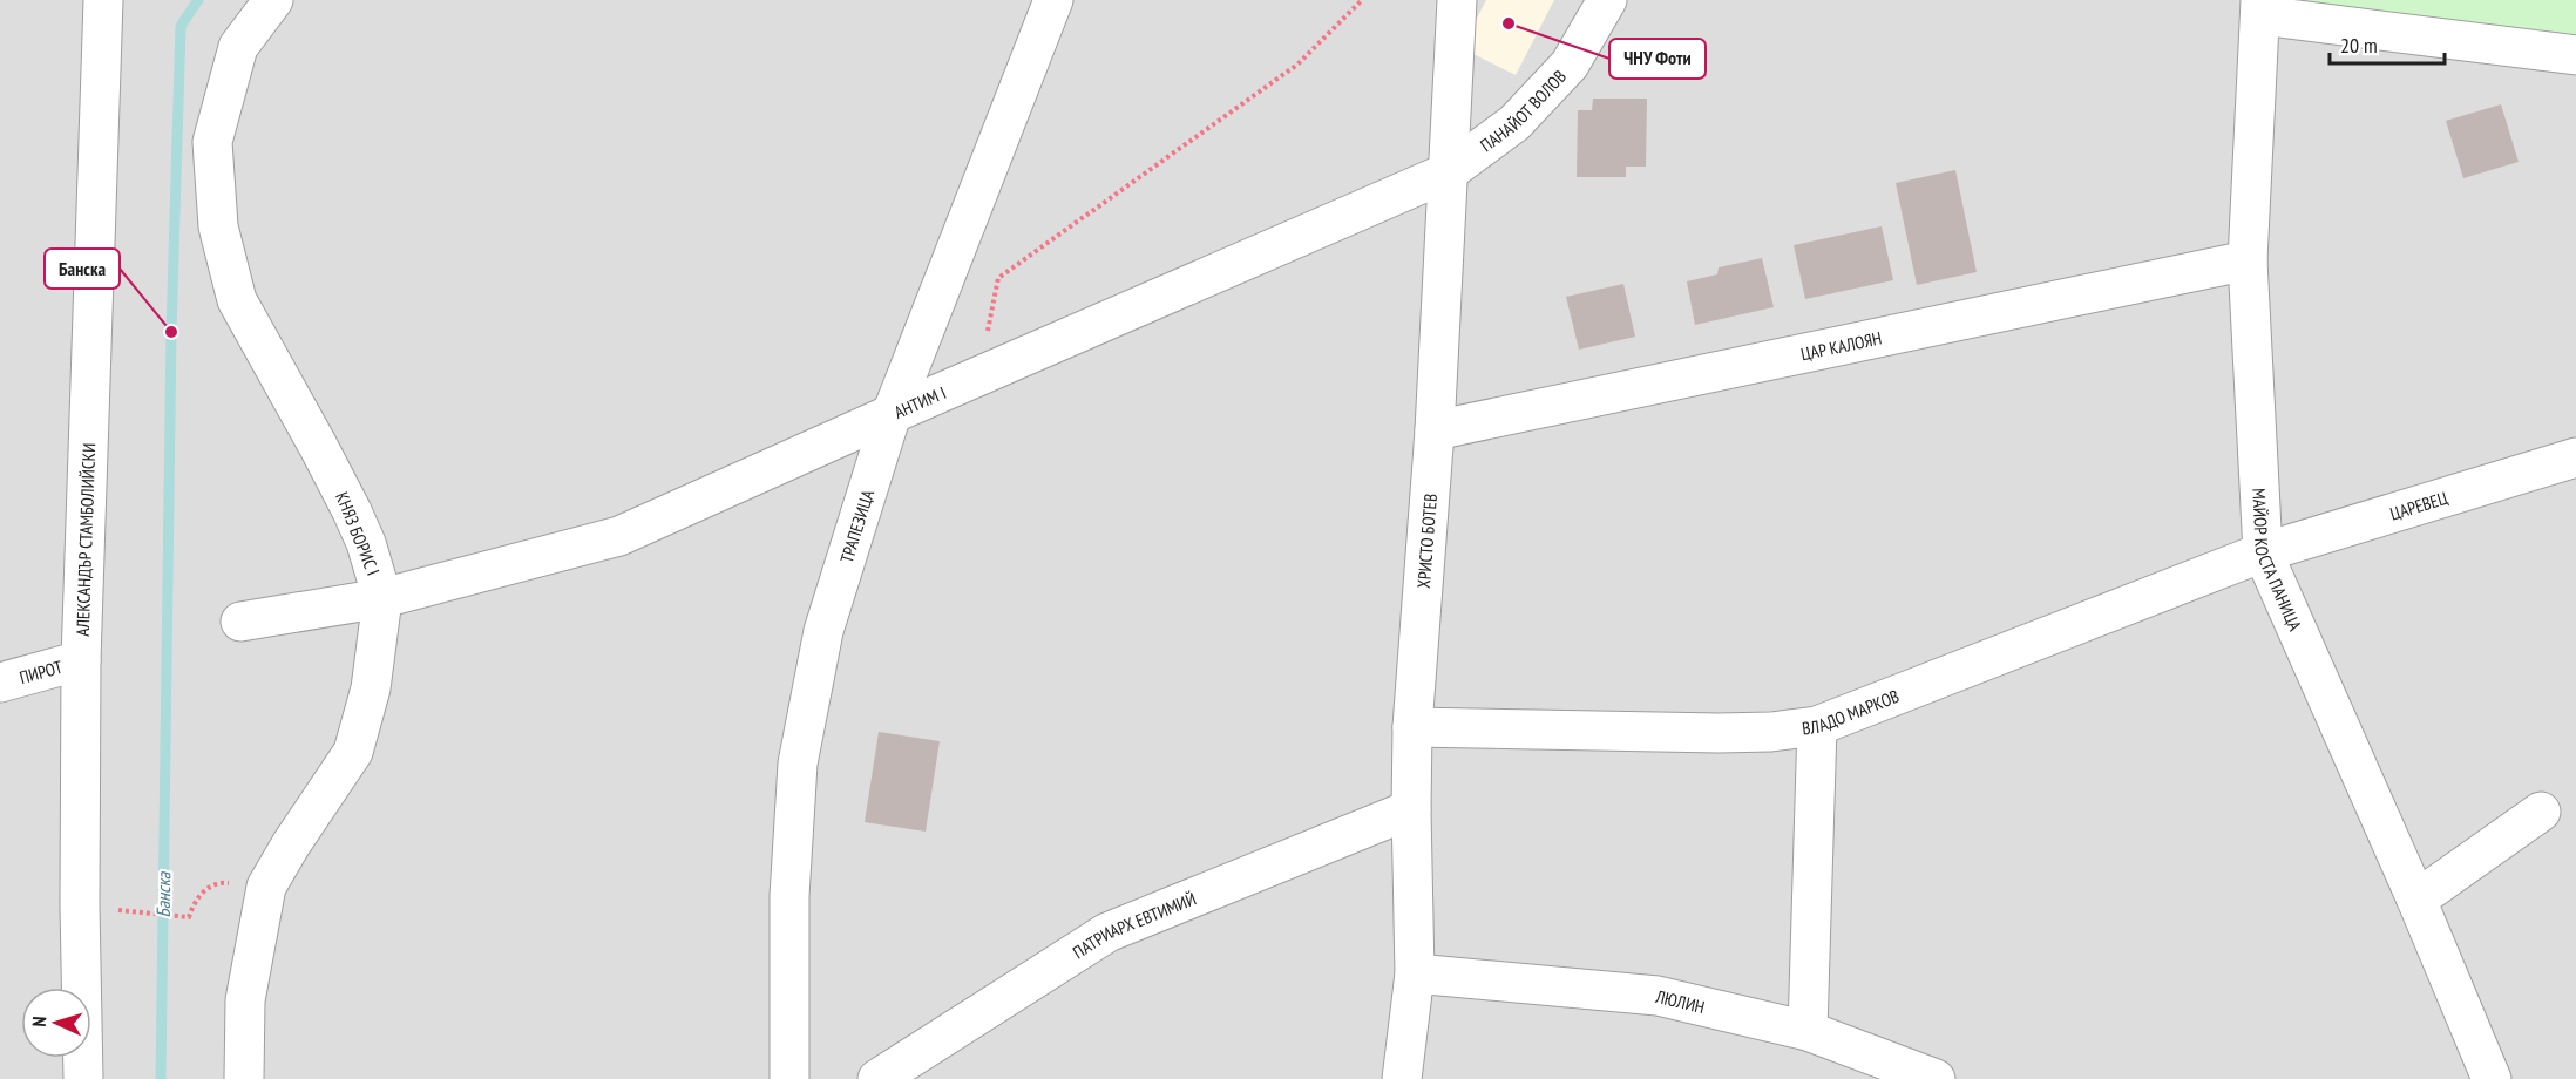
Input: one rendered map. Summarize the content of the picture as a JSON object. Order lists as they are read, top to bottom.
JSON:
{
  "streets": {
    "street": [
      "ПАНАЙОТ ВОЛОВ",
      "ЦАР КАЛОЯН",
      "АНТИМ I",
      "ЦАРЕВЕЦ",
      "ТРАПЕЗИЦА",
      "КНЯЗ БОРИС I",
      "АЛЕКСАНДЪР СТАМБОЛИЙСКИ",
      "ХРИСТО БОТЕВ",
      "МАЙОР КОСТА ПАНИЦА",
      "ПИРОТ",
      "ВЛАДО МАРКОВ",
      "ПАТРИАРХ ЕВТИМИЙ",
      "ЛЮЛИН"
    ]
  },
  "crossings": [
    ["ПАНАЙОТ ВОЛОВ", "АНТИМ I"],
    ["ПАНАЙОТ ВОЛОВ", "ХРИСТО БОТЕВ"],
    ["ЦАР КАЛОЯН", "ХРИСТО БОТЕВ"],
    ["ЦАР КАЛОЯН", "МАЙОР КОСТА ПАНИЦА"],
    ["АНТИМ I", "ТРАПЕЗИЦА"],
    ["АНТИМ I", "КНЯЗ БОРИС I"],
    ["АНТИМ I", "ХРИСТО БОТЕВ"],
    ["ЦАРЕВЕЦ", "МАЙОР КОСТА ПАНИЦА"],
    ["ЦАРЕВЕЦ", "ВЛАДО МАРКОВ"],
    ["АЛЕКСАНДЪР СТАМБОЛИЙСКИ", "ПИРОТ"],
    ["ХРИСТО БОТЕВ", "ВЛАДО МАРКОВ"],
    ["ХРИСТО БОТЕВ", "ПАТРИАРХ ЕВТИМИЙ"],
    ["ХРИСТО БОТЕВ", "ЛЮЛИН"],
    ["МАЙОР КОСТА ПАНИЦА", "ВЛАДО МАРКОВ"]
  ],
  "water": ["Банска"],
  "places": ["ЧНУ Фоти", "Банска"],
  "scale_bar": "20 m",
  "north": "left"
}
